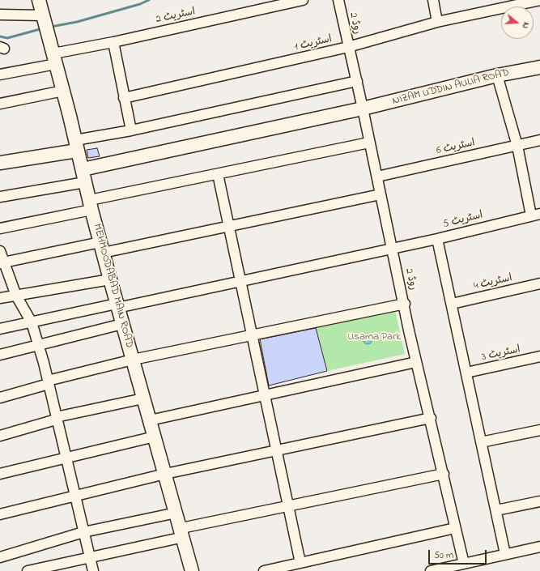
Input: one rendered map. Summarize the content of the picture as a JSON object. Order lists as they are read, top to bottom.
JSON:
{
  "streets": {
    "main road": ["NIZAM UDDIN AULIA ROAD", "MEHMOODABAD MAIN ROAD"],
    "street": [
      "اسٹریٹ 2",
      "روڈ 2",
      "اسٹریٹ 1",
      "اسٹریٹ 6",
      "اسٹریٹ 5",
      "اسٹریٹ 4",
      "اسٹریٹ 3"
    ]
  },
  "crossings": [
    ["اسٹریٹ 2", "MEHMOODABAD MAIN ROAD"],
    ["روڈ 2", "اسٹریٹ 1"],
    ["روڈ 2", "NIZAM UDDIN AULIA ROAD"],
    ["روڈ 2", "اسٹریٹ 6"],
    ["روڈ 2", "اسٹریٹ 5"],
    ["NIZAM UDDIN AULIA ROAD", "MEHMOODABAD MAIN ROAD"],
    ["اسٹریٹ 5", "MEHMOODABAD MAIN ROAD"]
  ],
  "parks": ["Usama Park"],
  "scale_bar": "50 m",
  "north": "right"
}
